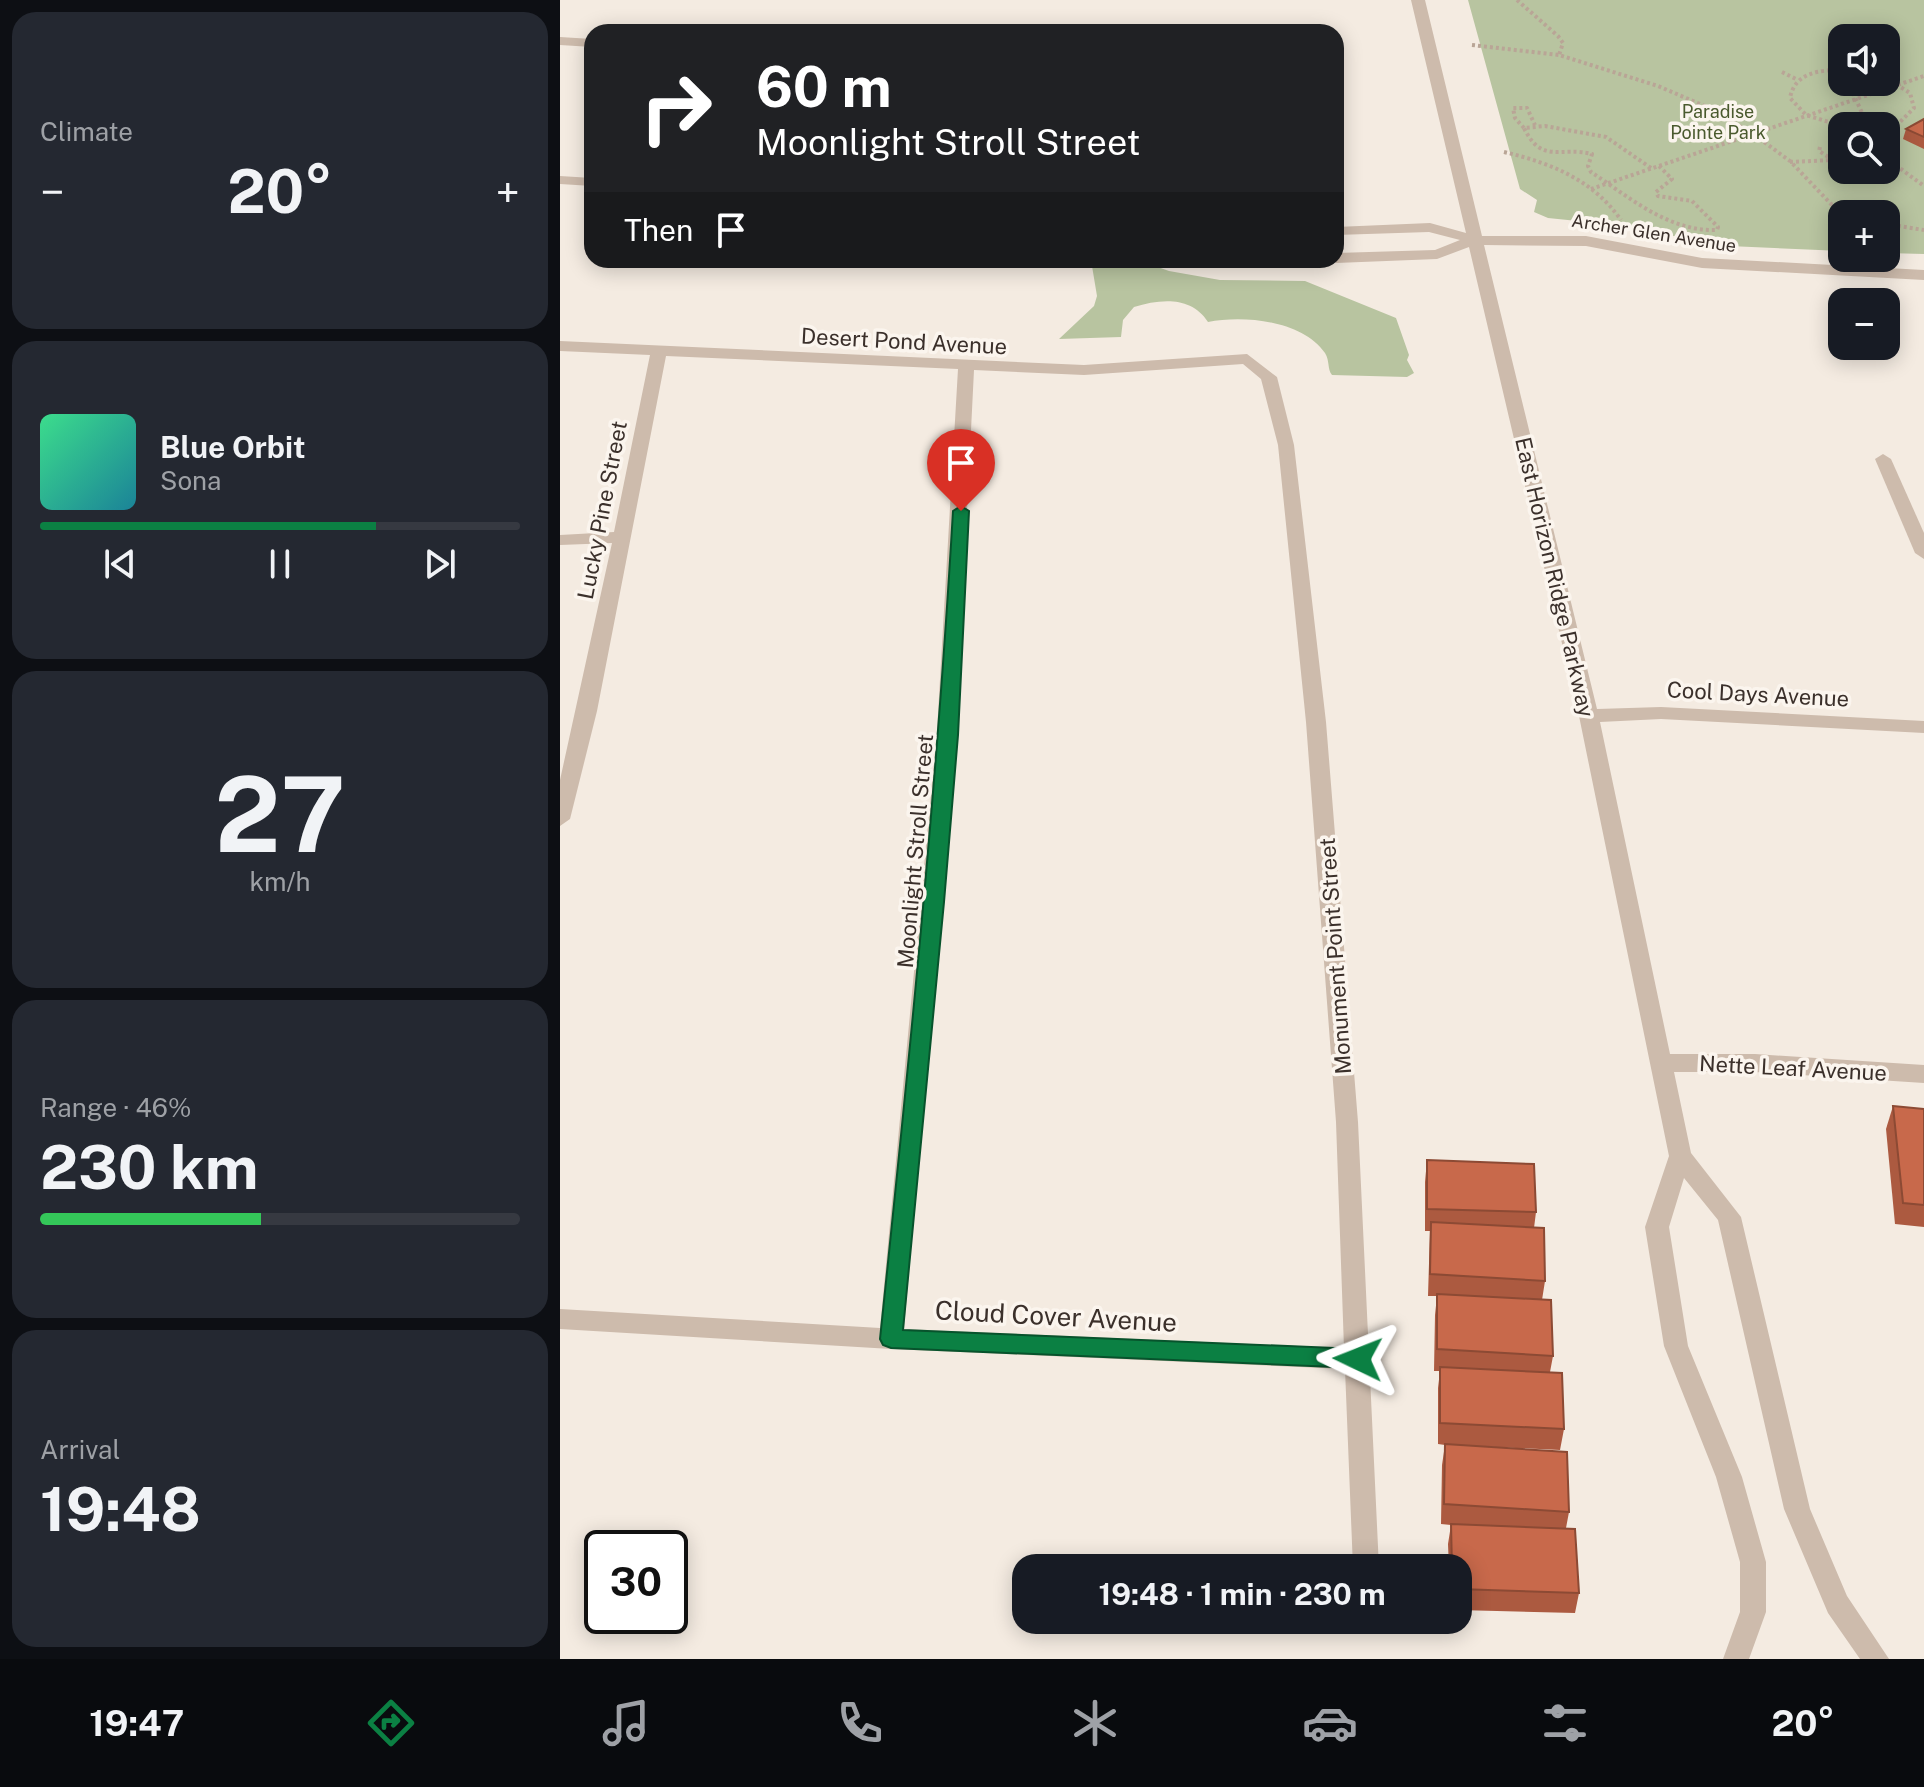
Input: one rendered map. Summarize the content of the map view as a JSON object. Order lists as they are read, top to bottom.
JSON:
{
  "streets": {
    "street": [
      "Archer Glen Avenue",
      "Desert Pond Avenue",
      "Lucky Pine Street",
      "East Horizon Ridge Parkway",
      "Cool Days Avenue",
      "Moonlight Stroll Street",
      "Monument Point Street",
      "Nette Leaf Avenue",
      "Cloud Cover Avenue"
    ]
  },
  "crossings": [
    ["Archer Glen Avenue", "East Horizon Ridge Parkway"],
    ["Desert Pond Avenue", "Lucky Pine Street"],
    ["Desert Pond Avenue", "Moonlight Stroll Street"],
    ["Desert Pond Avenue", "Monument Point Street"],
    ["East Horizon Ridge Parkway", "Cool Days Avenue"],
    ["East Horizon Ridge Parkway", "Nette Leaf Avenue"],
    ["Moonlight Stroll Street", "Cloud Cover Avenue"],
    ["Monument Point Street", "Cloud Cover Avenue"]
  ],
  "parks": ["Paradise Pointe Park"],
  "page": {
    "tile": [
      "Climate",
      ["27", "km/h"],
      ["Range · 46%", "230 km"],
      ["Arrival", "19:48"]
    ],
    "map_buttons": ["+", "−"],
    "turn": ["60 m", "Moonlight Stroll Street"],
    "heat": ["−", "20°", "+"],
    "then": "Then",
    "song": ["Blue Orbit", "Sona"],
    "limit": "30",
    "trip": "19:48 · 1 min · 230 m",
    "tabs": ["19:47", "20°"]
  }
}
